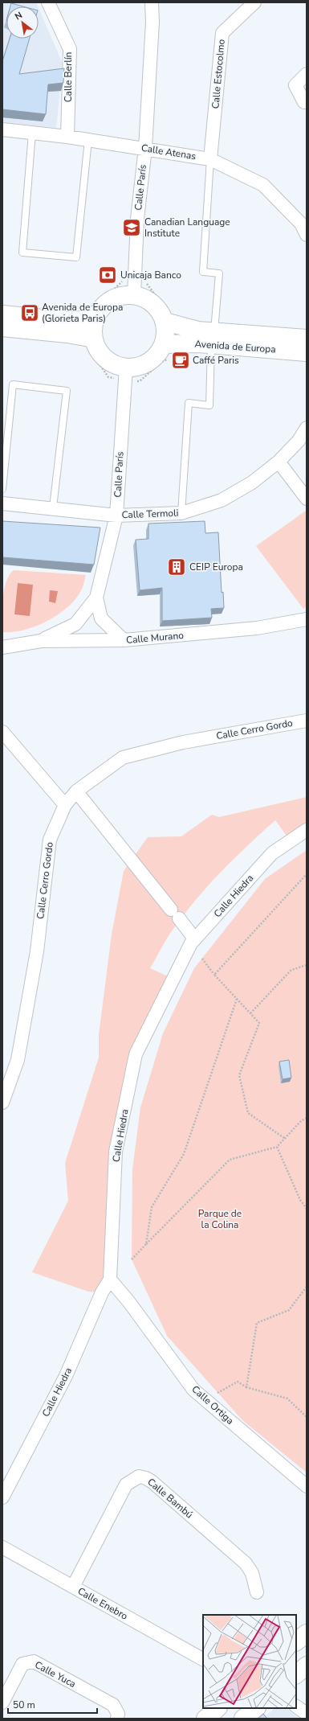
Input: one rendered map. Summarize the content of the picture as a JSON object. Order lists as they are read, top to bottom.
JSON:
{
  "streets": {
    "main road": ["Avenida de Europa"],
    "street": [
      "Calle Estocolmo",
      "Calle Berlín",
      "Calle Atenas",
      "Calle París",
      "Calle Termoli",
      "Calle Murano",
      "Calle Cerro Gordo",
      "Calle Hiedra",
      "Calle Ortiga",
      "Calle Bambú",
      "Calle Enebro",
      "Calle Yuca"
    ]
  },
  "crossings": [
    ["Calle Estocolmo", "Calle Atenas"],
    ["Calle Berlín", "Calle Atenas"],
    ["Calle Atenas", "Calle París"],
    ["Calle París", "Avenida de Europa"],
    ["Calle París", "Calle Termoli"],
    ["Calle París", "Calle Murano"],
    ["Calle Hiedra", "Calle Ortiga"],
    ["Calle Bambú", "Calle Enebro"]
  ],
  "parks": ["Parque de la Colina"],
  "places": {
    "school or university": ["Canadian Language Institute"],
    "bank": ["Unicaja Banco"],
    "bus stop": ["Avenida de Europa (Glorieta Paris)"],
    "cafe": ["Caffé Paris"],
    "building": ["CEIP Europa"]
  },
  "scale_bar": "50 m",
  "north": "top left"
}
